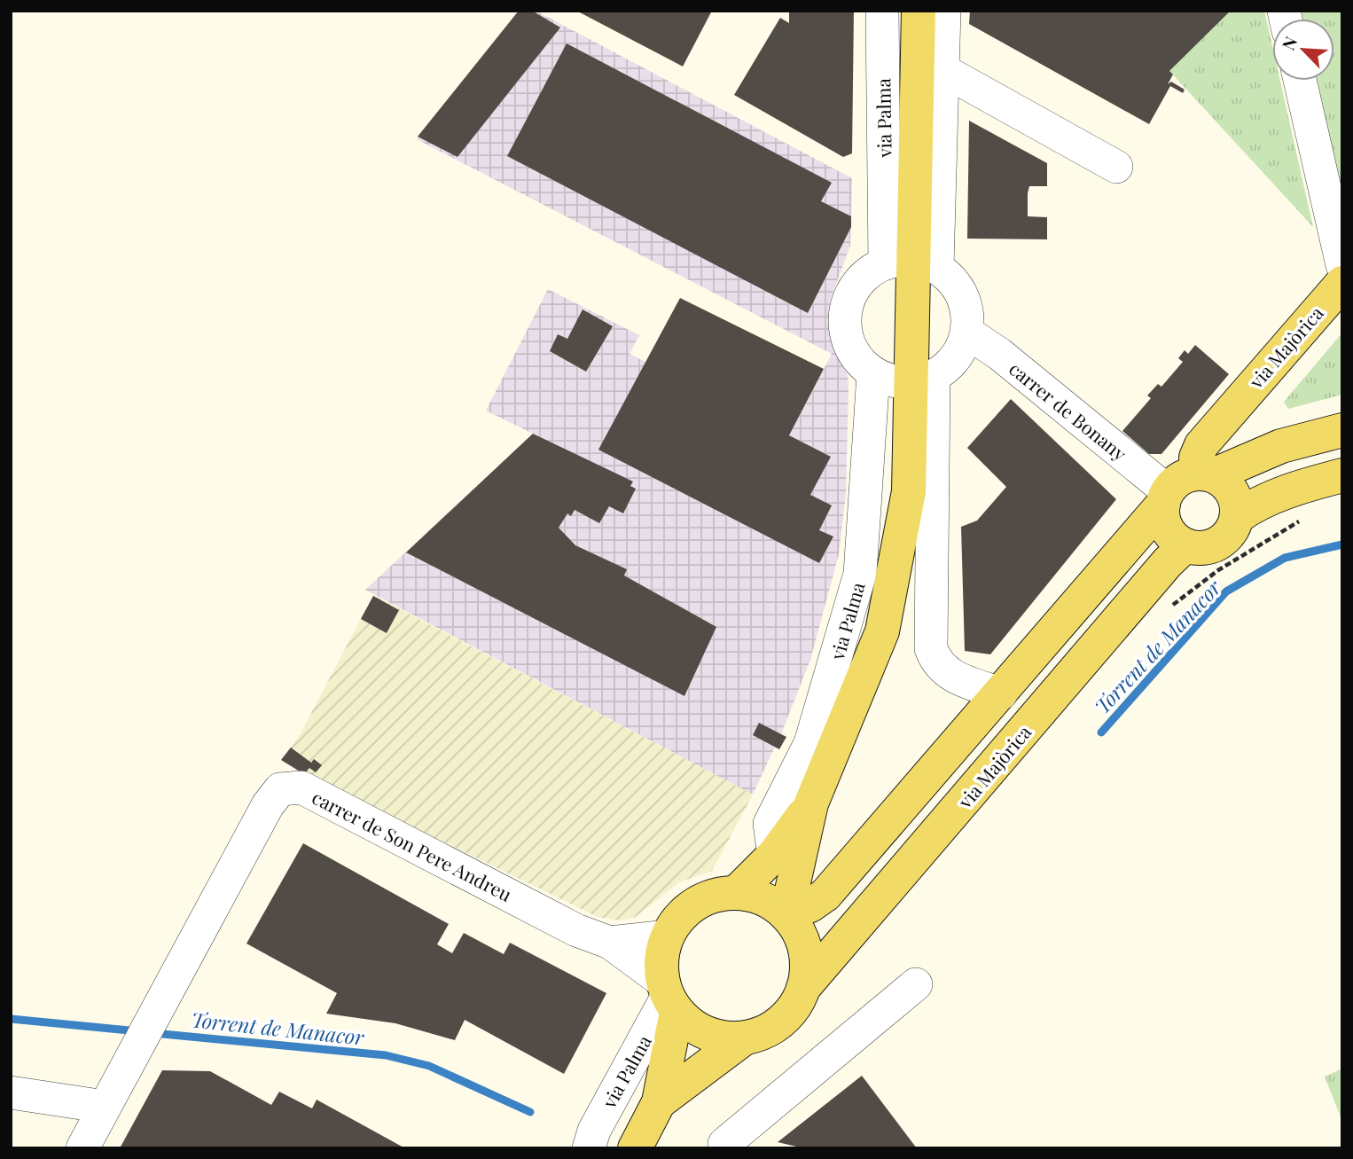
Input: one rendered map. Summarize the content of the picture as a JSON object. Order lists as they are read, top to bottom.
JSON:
{
  "streets": {
    "main road": ["via Majòrica"],
    "street": ["via Palma", "carrer de Bonany", "carrer de Son Pere Andreu"]
  },
  "crossings": [
    ["via Palma", "via Majòrica"],
    ["via Majòrica", "carrer de Bonany"]
  ],
  "water": ["Torrent de Manacor"],
  "north": "top left"
}
